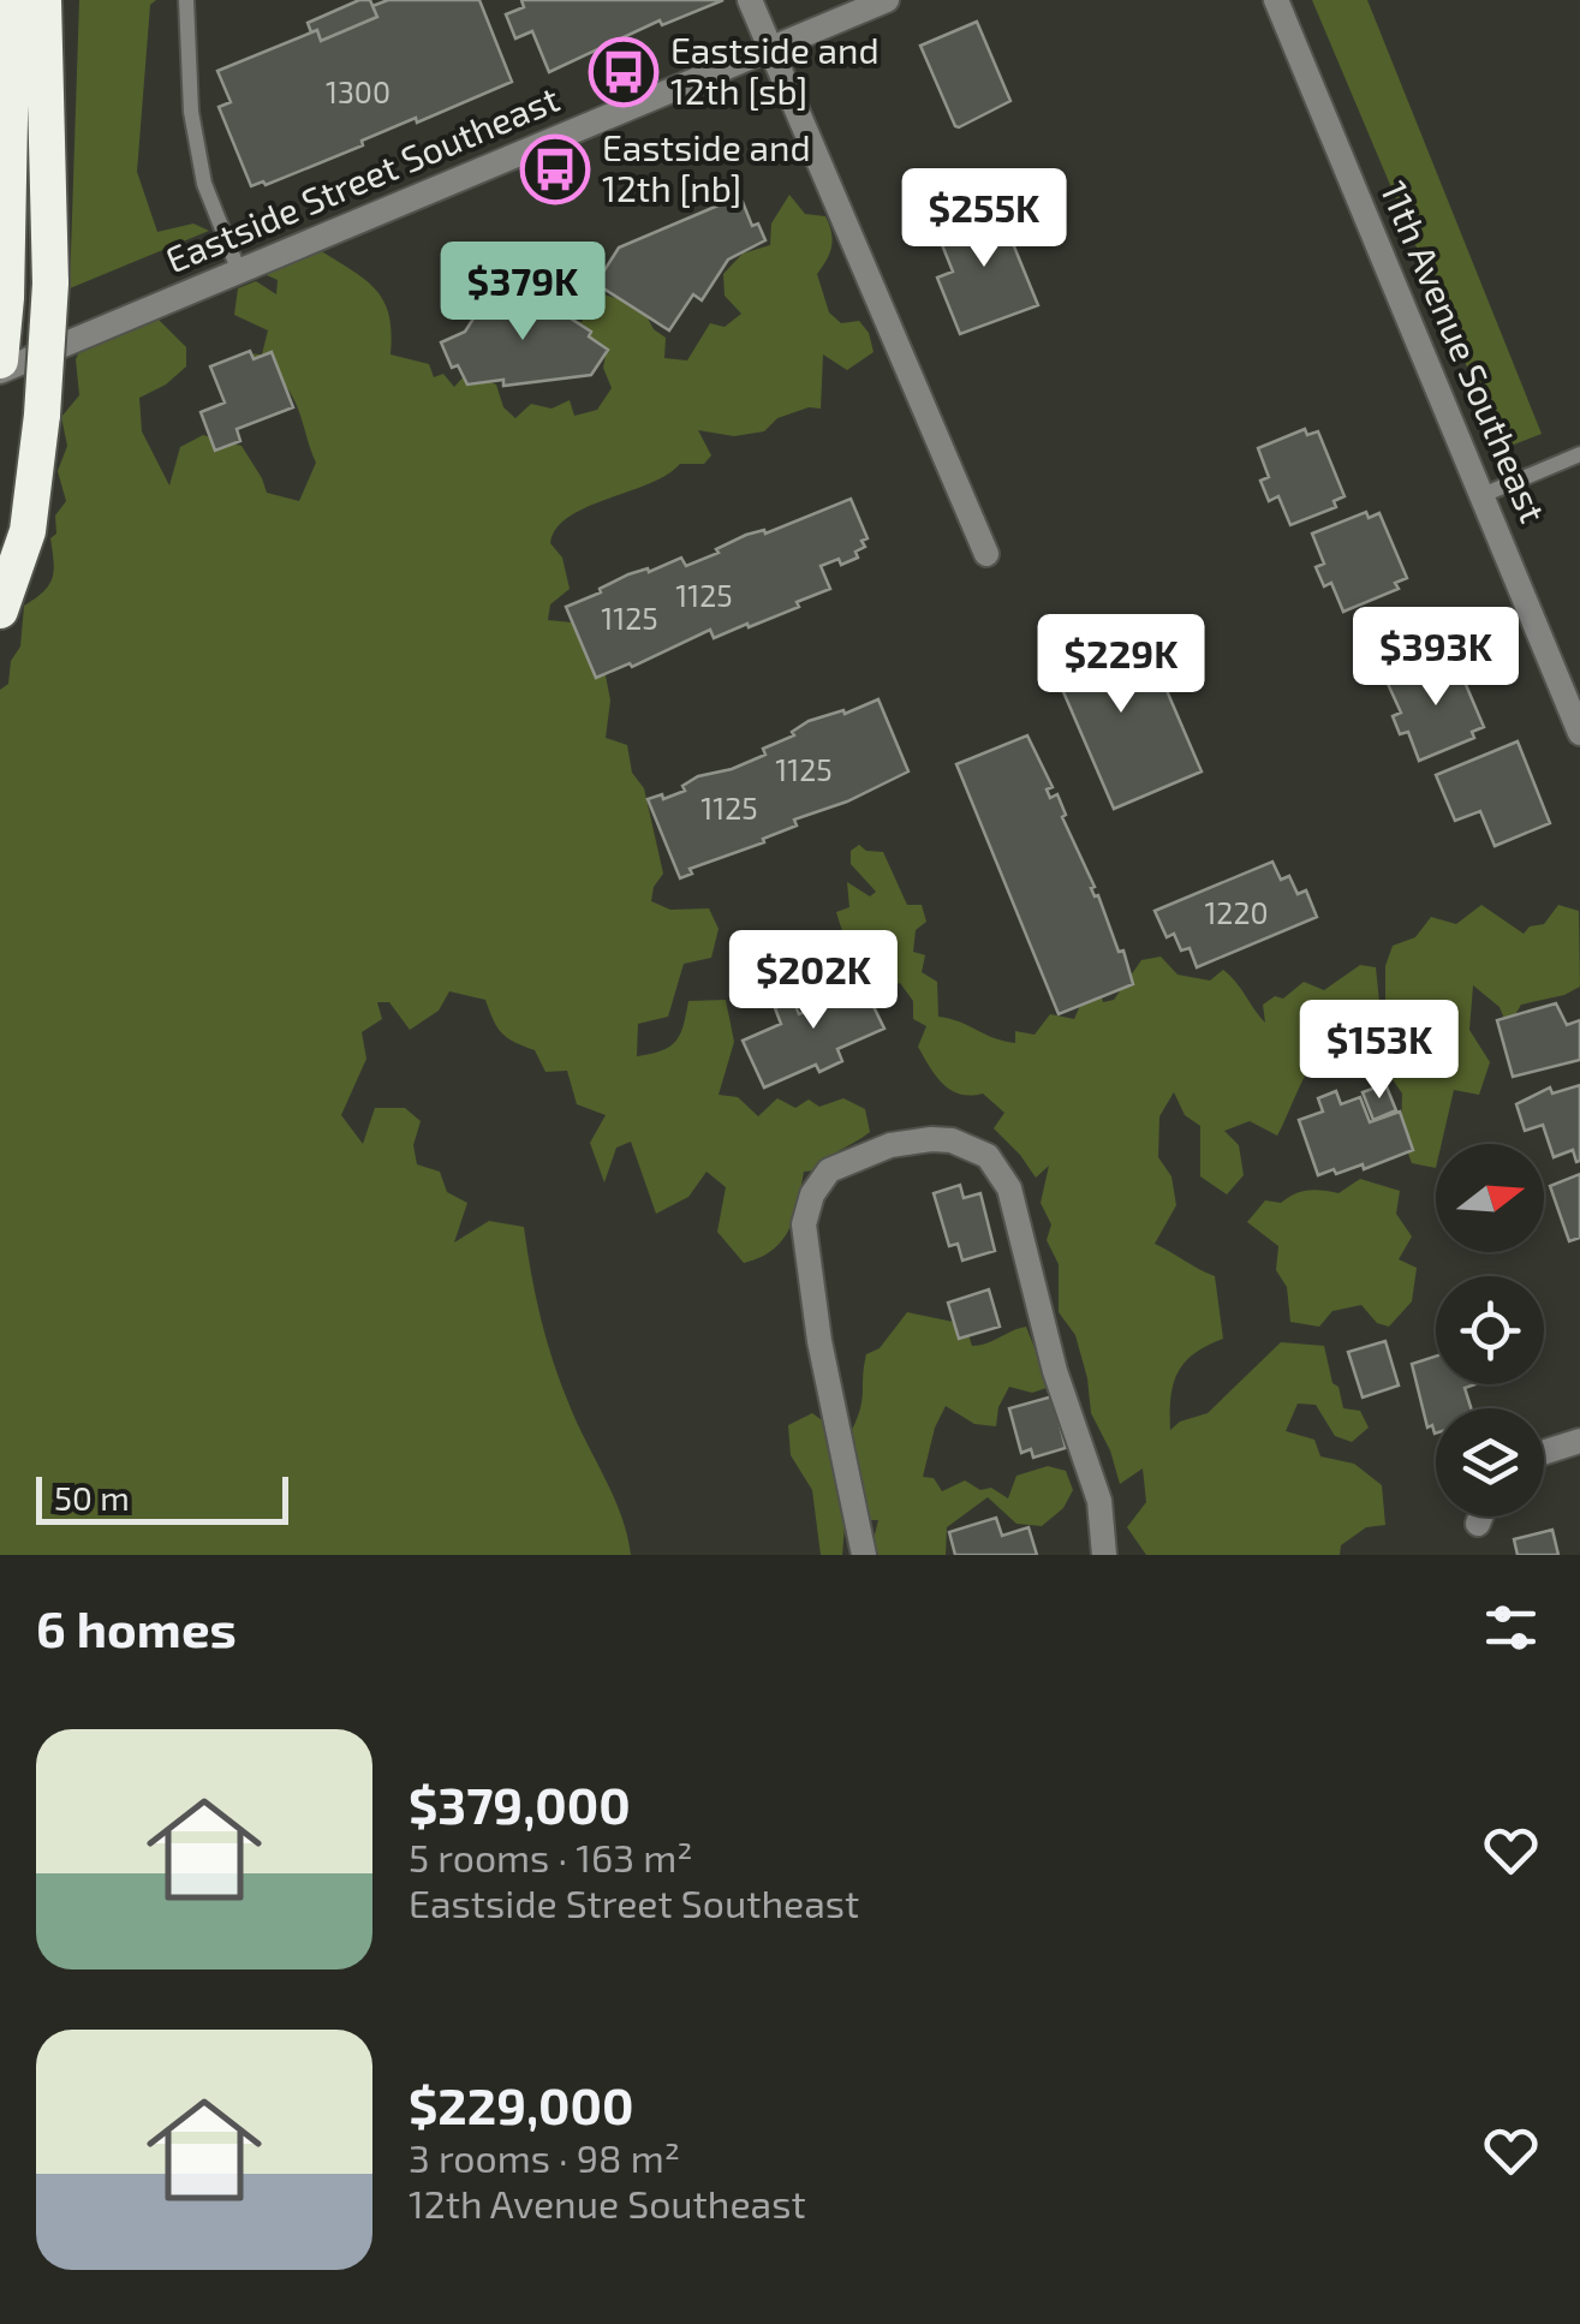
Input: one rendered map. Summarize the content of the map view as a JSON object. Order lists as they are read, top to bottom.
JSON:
{
  "streets": {
    "street": ["Eastside Street Southeast", "11th Avenue Southeast"]
  },
  "places": {
    "bus stop": ["Eastside and 12th [sb]", "Eastside and 12th [nb]"]
  },
  "house_numbers": [
    "1300",
    "1125",
    "1125",
    "1125",
    "1125",
    "1220"
  ],
  "scale_bar": "50 m",
  "north": "right",
  "page": {
    "price": [
      "$255K",
      "$379K",
      "$393K",
      "$229K",
      "$202K",
      "$153K"
    ],
    "scale": "50 m",
    "heading": "6 homes",
    "list": [
      {
        "name": "$379,000",
        "note": "5 rooms · 163 m² · Eastside Street Southeast"
      },
      {
        "name": "$229,000",
        "note": "3 rooms · 98 m² · 12th Avenue Southeast"
      }
    ]
  }
}
